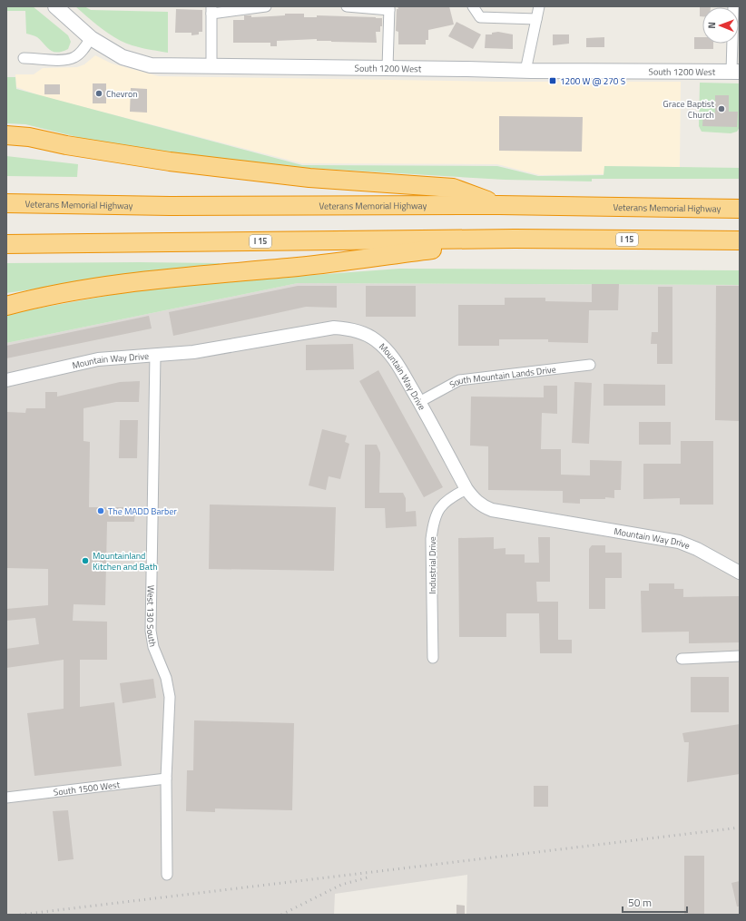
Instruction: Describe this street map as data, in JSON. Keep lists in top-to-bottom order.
{
  "streets": {
    "highway": ["Veterans Memorial Highway", "I 15"],
    "main road": ["South 1200 West"],
    "street": [
      "Mountain Way Drive",
      "South Mountain Lands Drive",
      "Industrial Drive",
      "West 130 South",
      "South 1500 West"
    ]
  },
  "crossings": [
    ["Mountain Way Drive", "South Mountain Lands Drive"],
    ["Mountain Way Drive", "Industrial Drive"],
    ["Mountain Way Drive", "West 130 South"],
    ["West 130 South", "South 1500 West"]
  ],
  "places": {
    "transit": ["1200 W @ 270 S"],
    "other": [
      "Chevron",
      "Grace Baptist Church",
      "The MADD Barber",
      "Mountainland Kitchen and Bath"
    ]
  },
  "scale_bar": "50 m",
  "north": "left"
}
